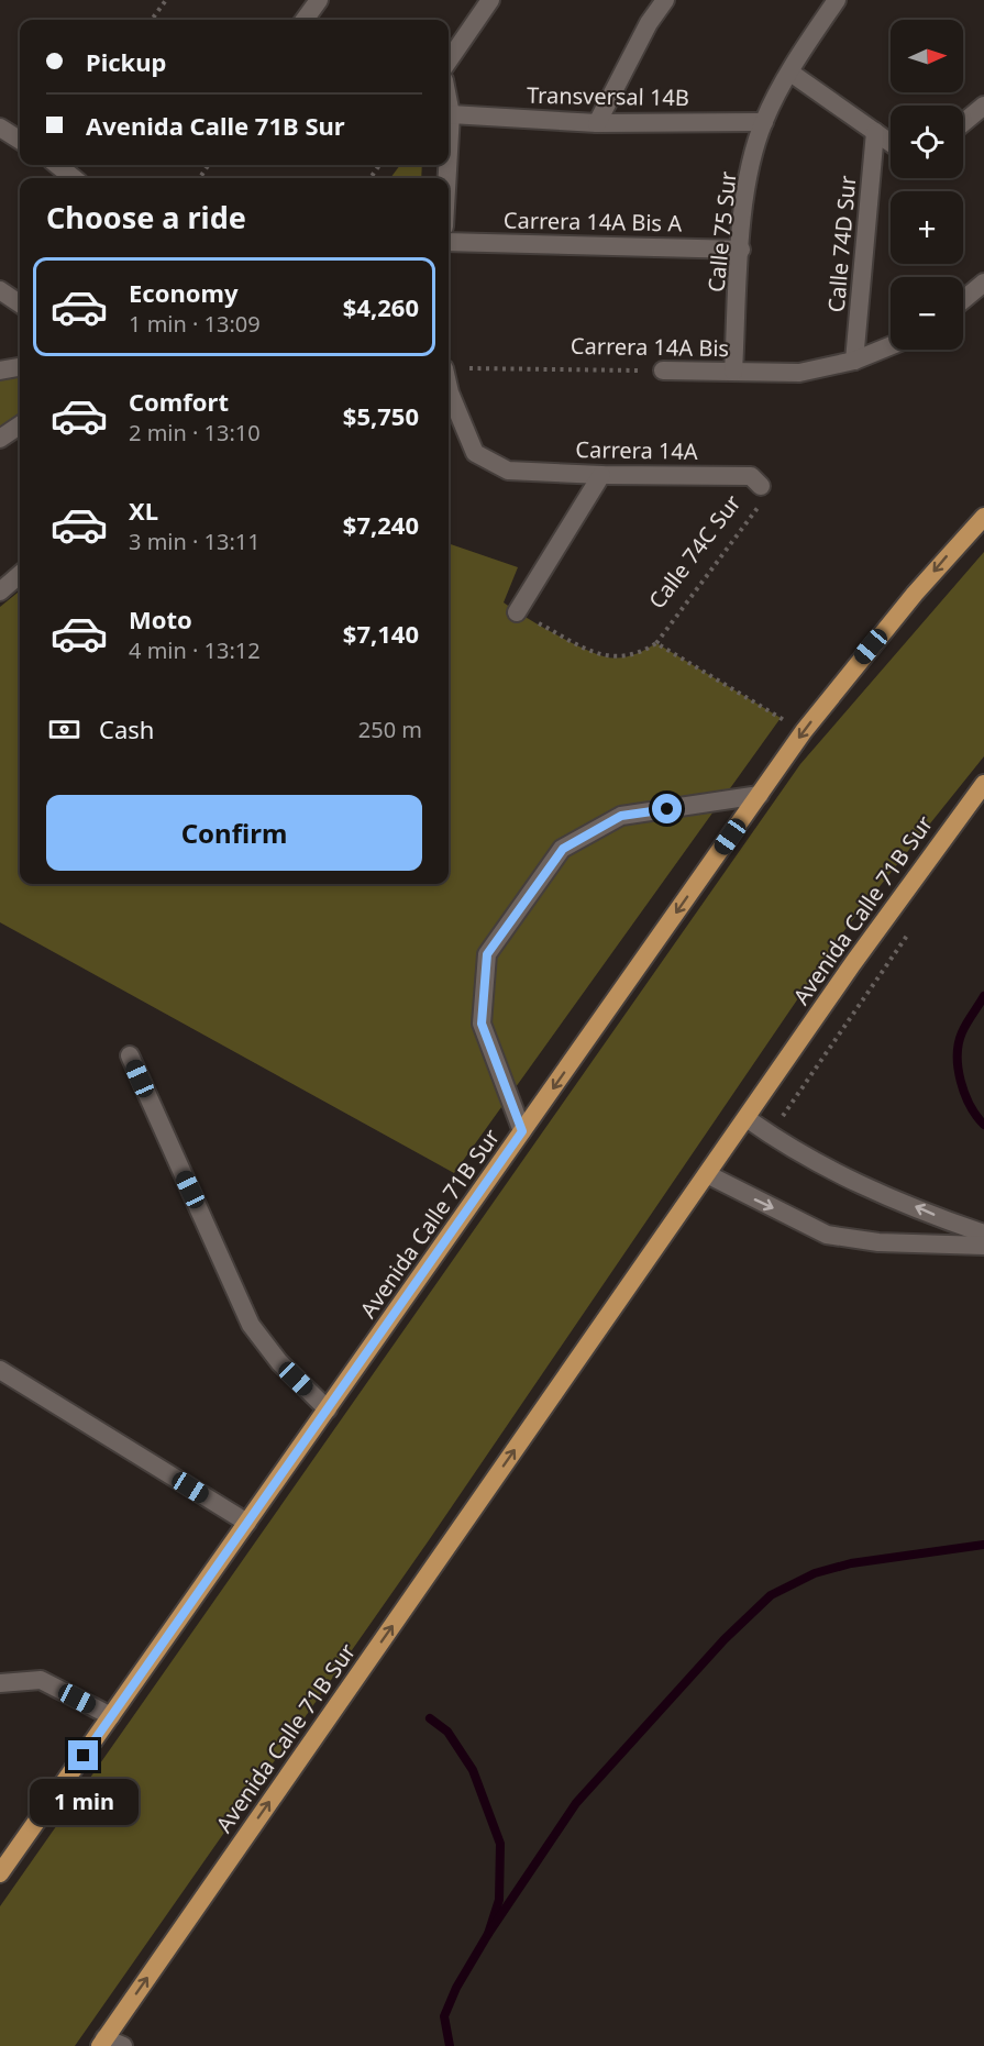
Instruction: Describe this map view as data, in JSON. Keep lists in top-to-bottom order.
{
  "streets": {
    "highway": ["Avenida Calle 71B Sur"],
    "street": [
      "Transversal 14B",
      "Carrera 14A Bis A",
      "Calle 75 Sur",
      "Calle 74D Sur",
      "Carrera 14A Bis",
      "Carrera 14A"
    ],
    "path": ["Calle 74C Sur"]
  },
  "crossings": [
    ["Transversal 14B", "Calle 75 Sur"],
    ["Carrera 14A Bis A", "Calle 75 Sur"],
    ["Calle 75 Sur", "Carrera 14A Bis"],
    ["Calle 74D Sur", "Carrera 14A Bis"],
    ["Carrera 14A", "Calle 74C Sur"]
  ],
  "north": "right",
  "page": {
    "map_buttons": ["+", "−"],
    "banner": ["Pickup", "Avenida Calle 71B Sur"],
    "heading": "Choose a ride",
    "list": [
      {
        "name": "Economy",
        "note": "1 min · 13:09",
        "value": "$4,260"
      },
      {
        "name": "Comfort",
        "note": "2 min · 13:10",
        "value": "$5,750"
      },
      {
        "name": "XL",
        "note": "3 min · 13:11",
        "value": "$7,240"
      },
      {
        "name": "Moto",
        "note": "4 min · 13:12",
        "value": "$7,140"
      }
    ],
    "pay": ["Cash", "250 m"],
    "buttons": "Confirm",
    "bubble": "1 min"
  }
}
